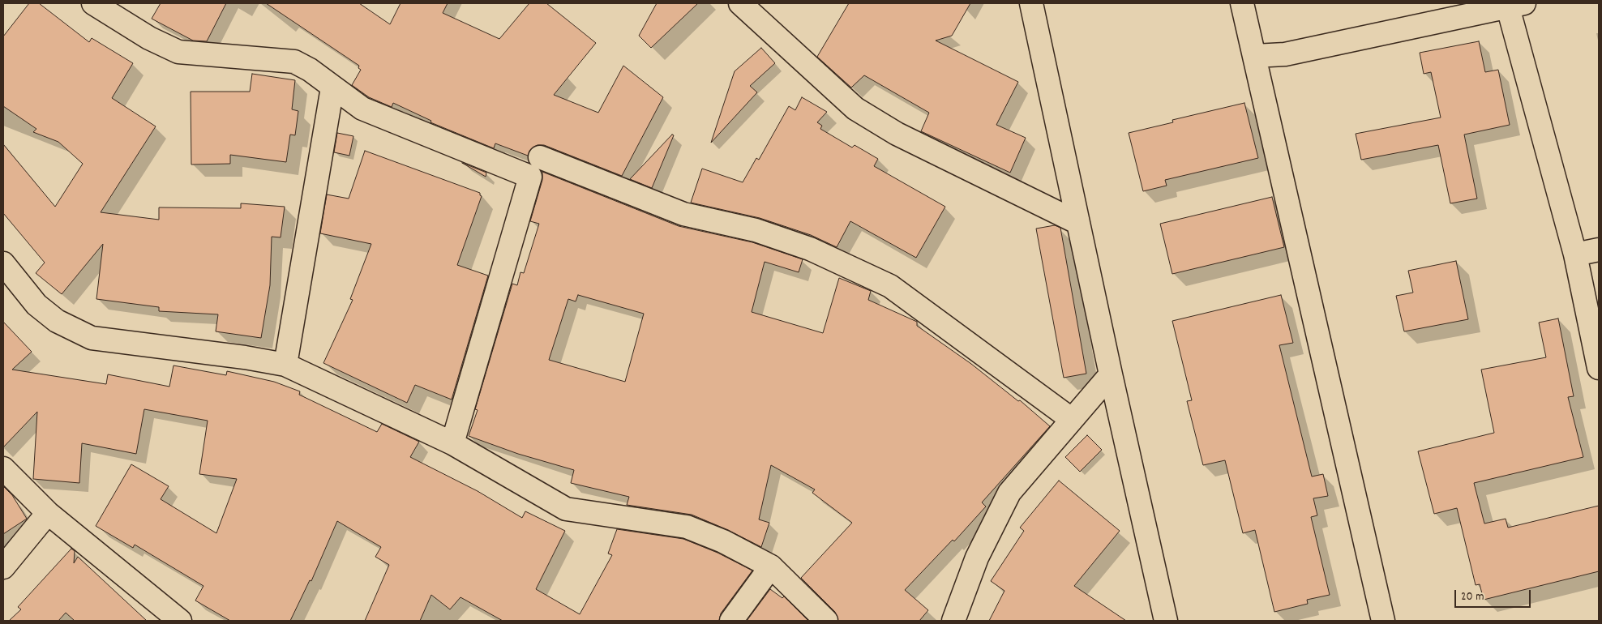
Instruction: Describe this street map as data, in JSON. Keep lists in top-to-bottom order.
{
  "scale_bar": "20 m"
}
